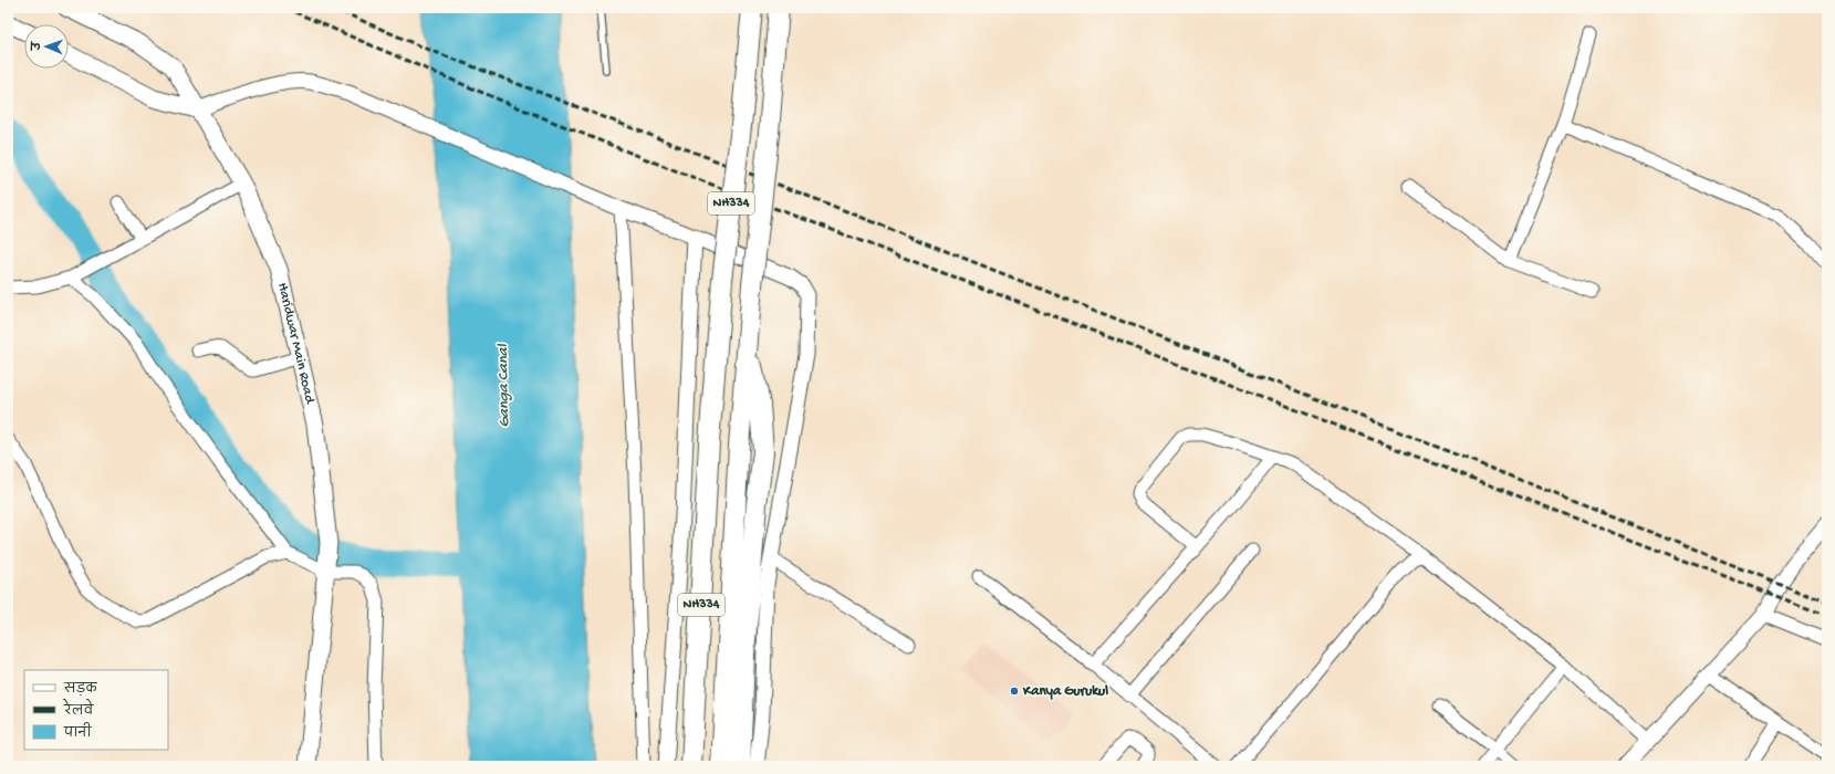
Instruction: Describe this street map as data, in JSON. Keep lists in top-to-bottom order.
{
  "streets": {
    "highway": ["NH334"],
    "main road": ["Haridwar Main Road"]
  },
  "water": ["Ganga Canal"],
  "places": ["Kanya Gurukul"],
  "legend": ["सड़क", "रेलवे", "पानी"],
  "north": "left"
}
